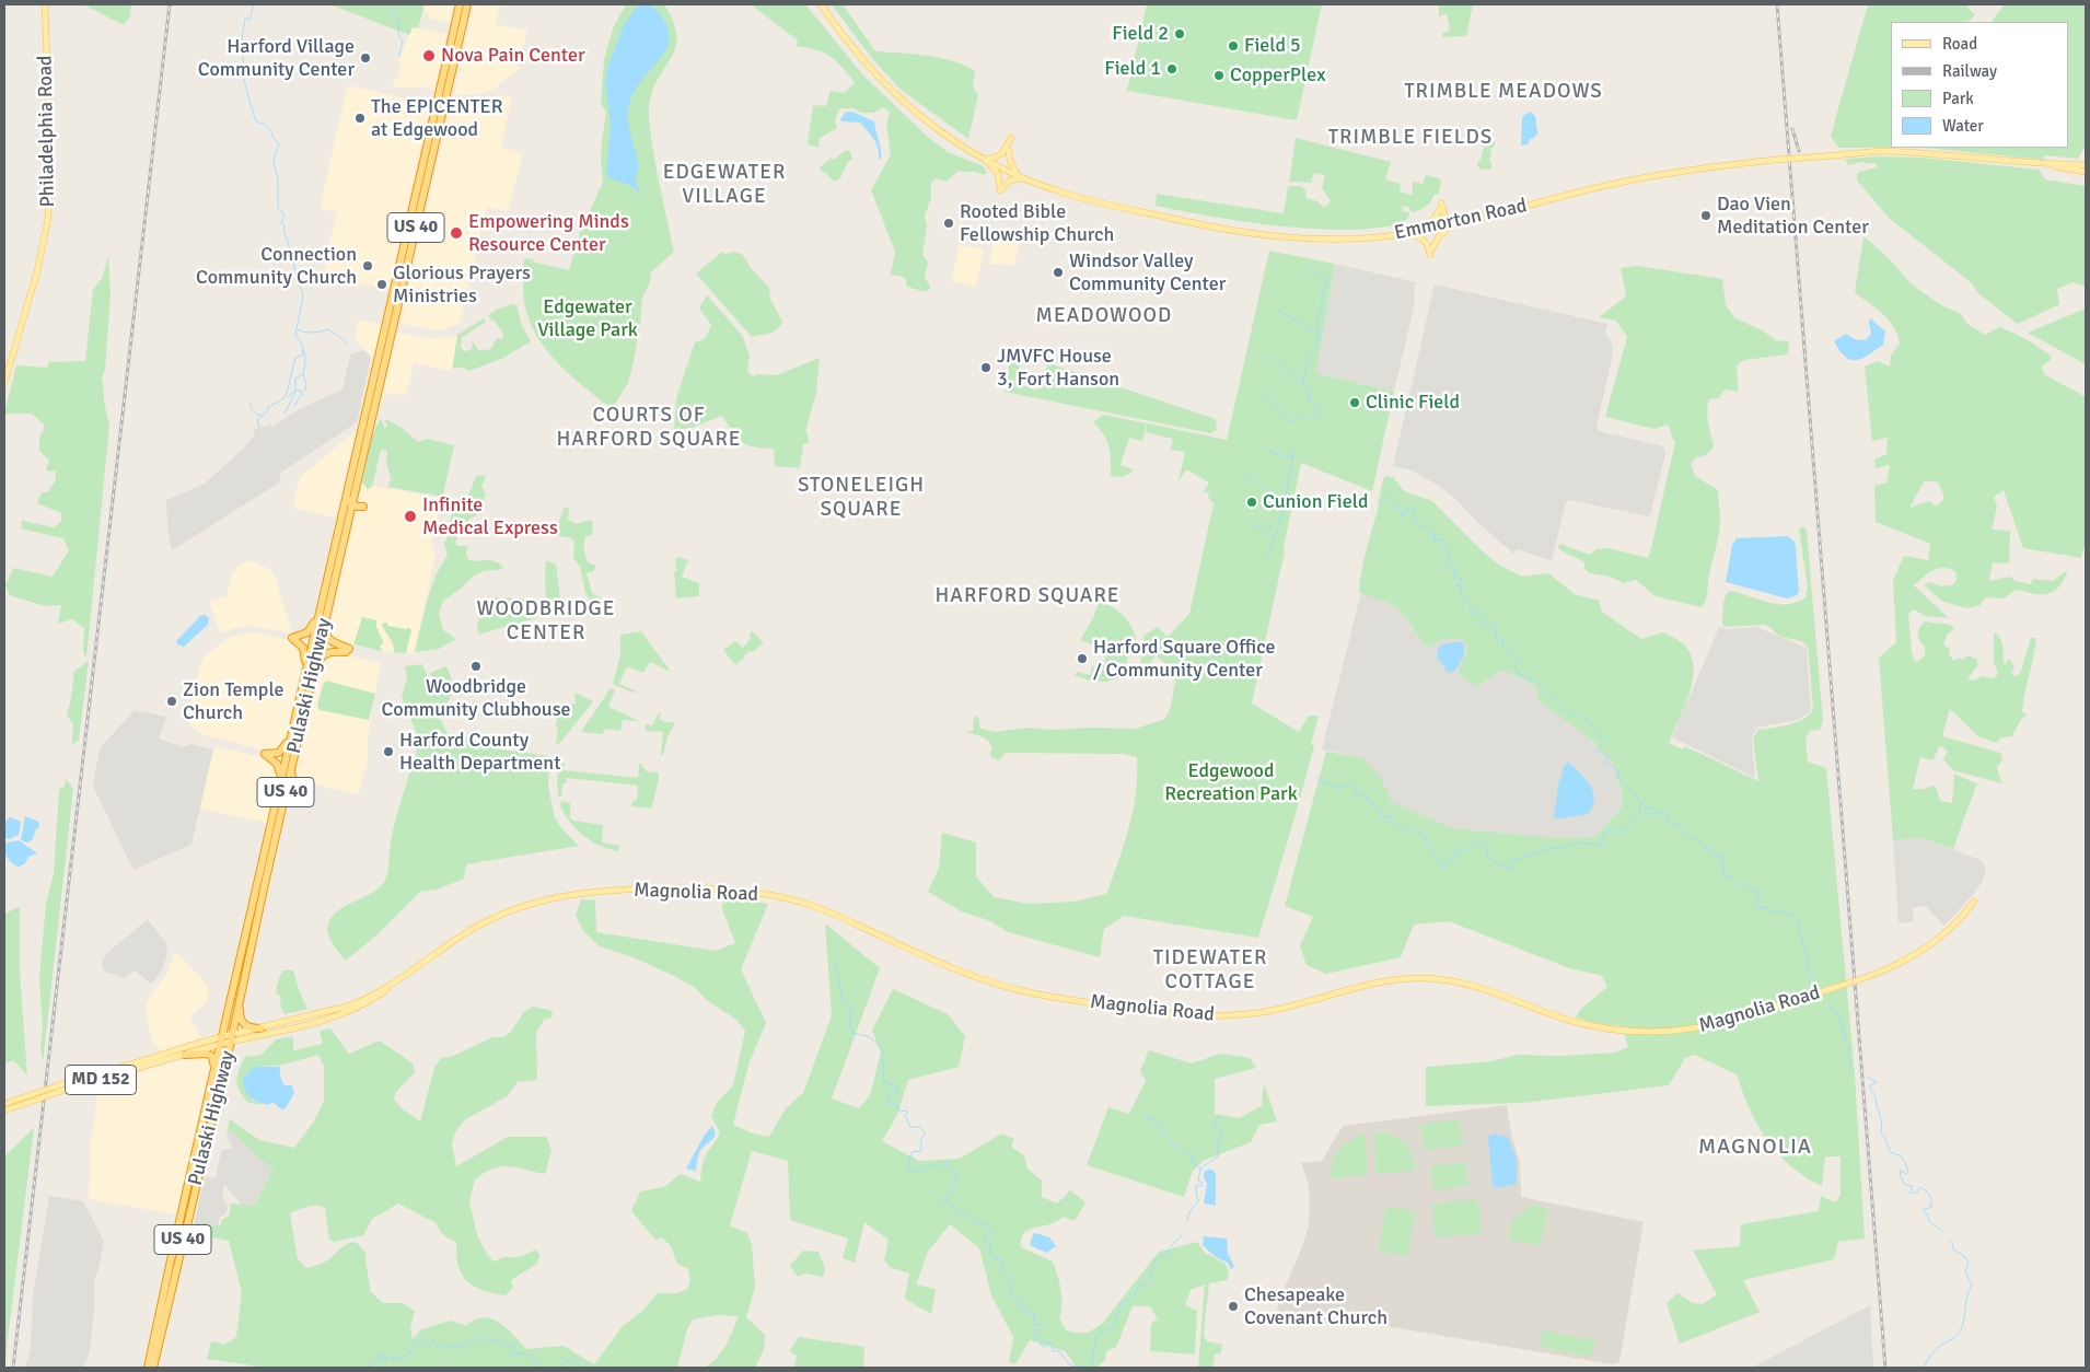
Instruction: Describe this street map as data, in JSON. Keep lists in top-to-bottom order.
{
  "streets": {
    "highway": ["US 40", "Pulaski Highway"],
    "main road": [
      "Philadelphia Road",
      "Emmorton Road",
      "Magnolia Road",
      "MD 152"
    ]
  },
  "crossings": [
    ["Pulaski Highway", "Magnolia Road"],
    ["Pulaski Highway", "MD 152"],
    ["Magnolia Road", "MD 152"]
  ],
  "districts": [
    "TRIMBLE MEADOWS",
    "TRIMBLE FIELDS",
    "EDGEWATER VILLAGE",
    "MEADOWOOD",
    "COURTS OF HARFORD SQUARE",
    "STONELEIGH SQUARE",
    "HARFORD SQUARE",
    "WOODBRIDGE CENTER",
    "TIDEWATER COTTAGE",
    "MAGNOLIA"
  ],
  "parks": ["Edgewater Village Park", "Edgewood Recreation Park"],
  "places": [
    "Field 2",
    "Field 5",
    "Nova Pain Center",
    "Harford Village Community Center",
    "Field 1",
    "CopperPlex",
    "The EPICENTER at Edgewood",
    "Dao Vien Meditation Center",
    "Rooted Bible Fellowship Church",
    "Empowering Minds Resource Center",
    "Connection Community Church",
    "Windsor Valley Community Center",
    "Glorious Prayers Ministries",
    "JMVFC House 3, Fort Hanson",
    "Clinic Field",
    "Cunion Field",
    "Infinite Medical Express",
    "Harford Square Office / Community Center",
    "Woodbridge Community Clubhouse",
    "Zion Temple Church",
    "Harford County Health Department",
    "Chesapeake Covenant Church"
  ],
  "legend": [
    "Road",
    "Railway",
    "Park",
    "Water"
  ]
}
